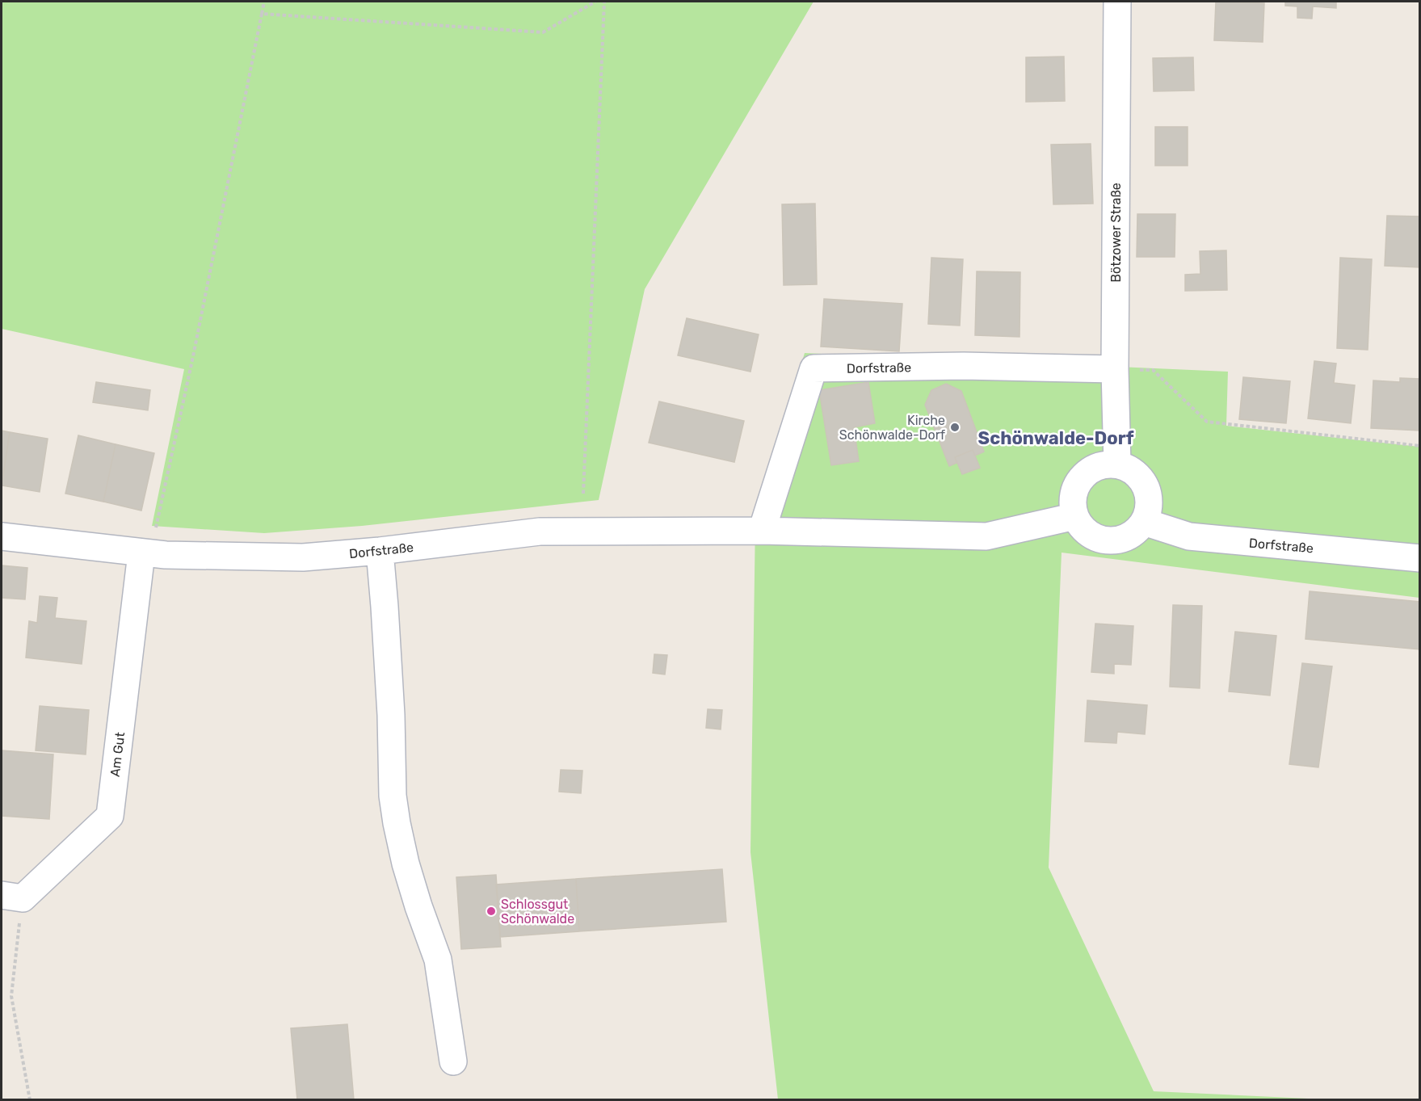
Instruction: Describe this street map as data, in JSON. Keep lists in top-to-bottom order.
{
  "streets": {
    "street": ["Bötzower Straße", "Dorfstraße", "Am Gut"]
  },
  "crossings": [
    ["Bötzower Straße", "Dorfstraße"],
    ["Dorfstraße", "Am Gut"]
  ],
  "districts": ["Schönwalde-Dorf"],
  "places": ["Kirche Schönwalde-Dorf", "Schlossgut Schönwalde"]
}
